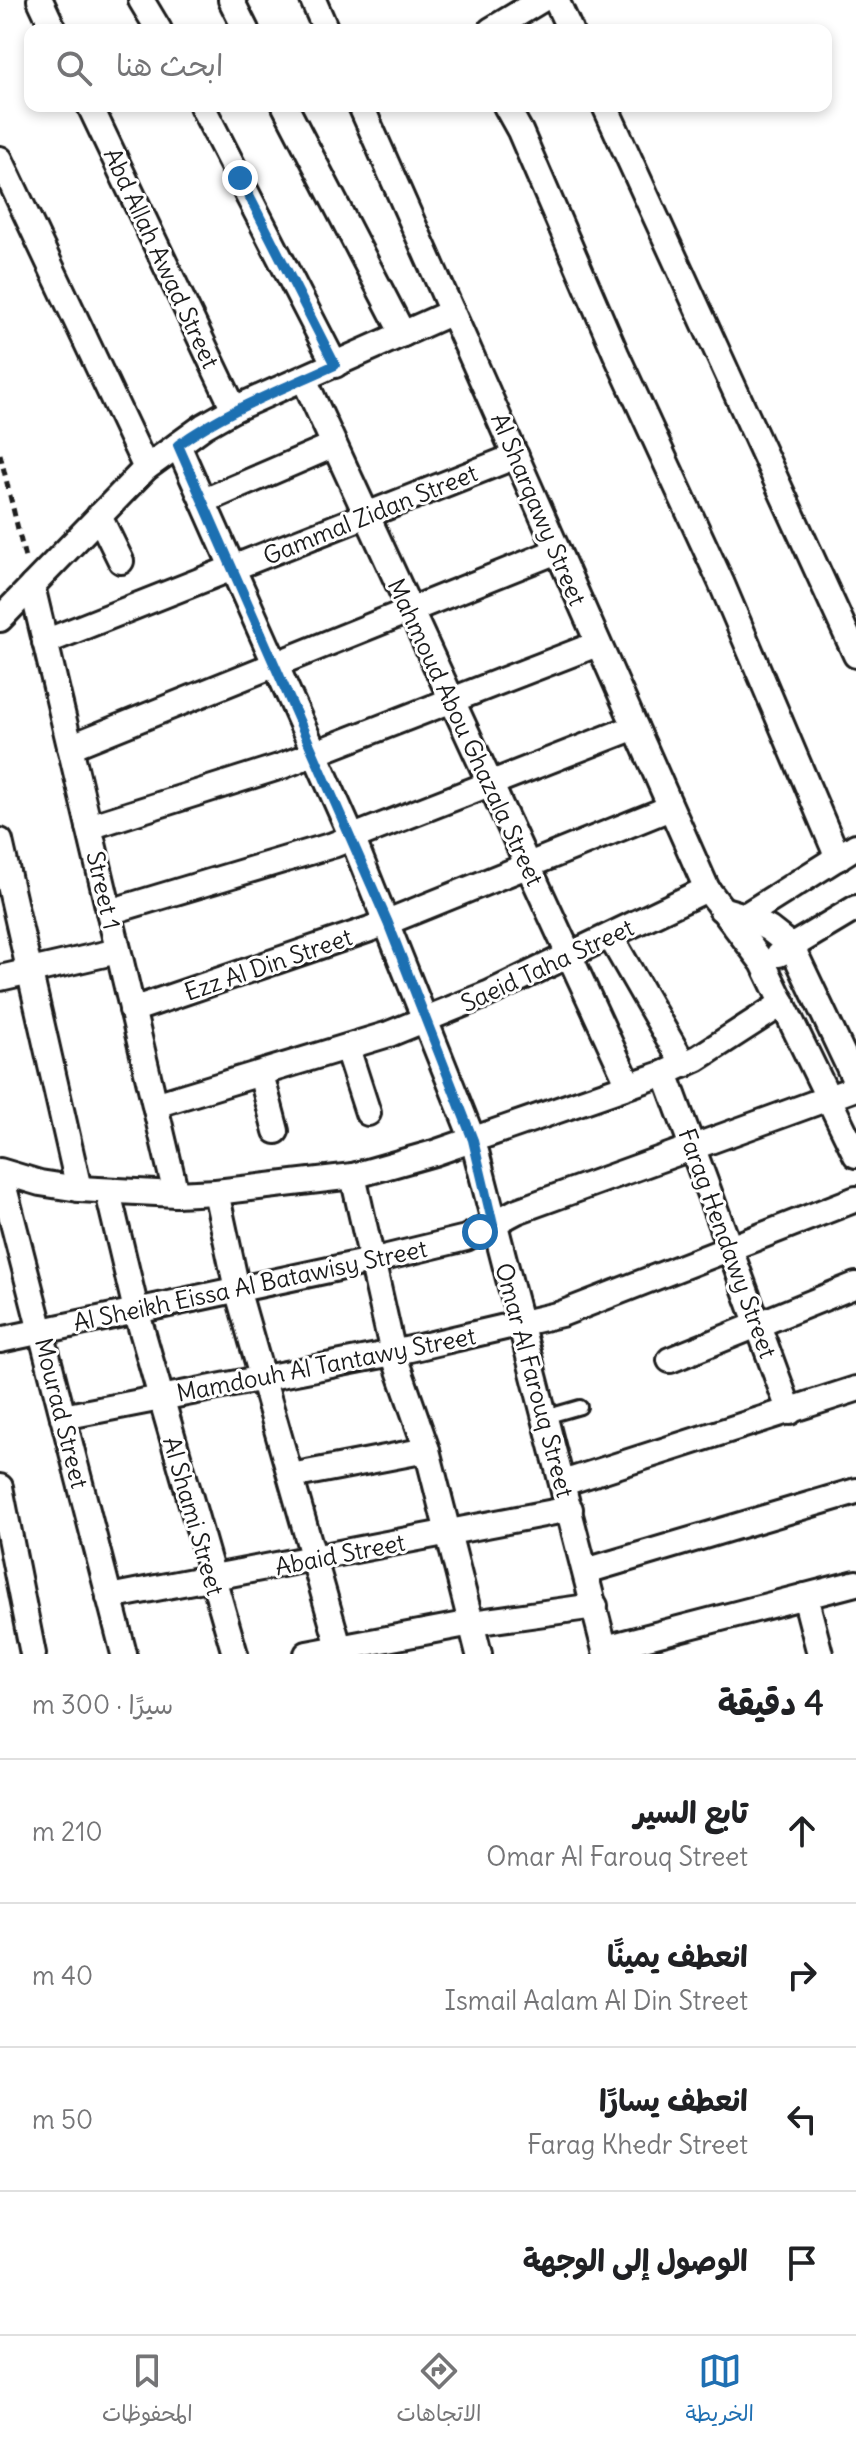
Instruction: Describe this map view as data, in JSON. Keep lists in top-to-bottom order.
{
  "streets": {
    "street": [
      "Abd Allah Awad Street",
      "Al Sharqawy Street",
      "Gammal Zidan Street",
      "Mahmoud Abou Ghazala Street",
      "Street 1",
      "Ezz Al Din Street",
      "Saeid Taha Street",
      "Farag Hendawy Street",
      "Al Sheikh Eissa Al Batawisy Street",
      "Mamdouh Al Tantawy Street",
      "Omar Al Farouq Street",
      "Mourad Street",
      "Al Shami Street",
      "Abaid Street"
    ]
  },
  "crossings": [
    ["Al Sharqawy Street", "Gammal Zidan Street"],
    ["Al Sharqawy Street", "Ezz Al Din Street"],
    ["Al Sharqawy Street", "Saeid Taha Street"],
    ["Al Sharqawy Street", "Al Sheikh Eissa Al Batawisy Street"],
    ["Gammal Zidan Street", "Mahmoud Abou Ghazala Street"],
    ["Gammal Zidan Street", "Street 1"],
    ["Gammal Zidan Street", "Omar Al Farouq Street"],
    ["Mahmoud Abou Ghazala Street", "Ezz Al Din Street"],
    ["Mahmoud Abou Ghazala Street", "Saeid Taha Street"],
    ["Street 1", "Ezz Al Din Street"],
    ["Street 1", "Saeid Taha Street"],
    ["Ezz Al Din Street", "Omar Al Farouq Street"],
    ["Saeid Taha Street", "Farag Hendawy Street"],
    ["Saeid Taha Street", "Omar Al Farouq Street"],
    ["Farag Hendawy Street", "Al Sheikh Eissa Al Batawisy Street"],
    ["Farag Hendawy Street", "Mamdouh Al Tantawy Street"],
    ["Al Sheikh Eissa Al Batawisy Street", "Omar Al Farouq Street"],
    ["Al Sheikh Eissa Al Batawisy Street", "Mourad Street"],
    ["Al Sheikh Eissa Al Batawisy Street", "Al Shami Street"],
    ["Mamdouh Al Tantawy Street", "Omar Al Farouq Street"],
    ["Mamdouh Al Tantawy Street", "Mourad Street"],
    ["Mamdouh Al Tantawy Street", "Al Shami Street"],
    ["Omar Al Farouq Street", "Abaid Street"],
    ["Mourad Street", "Abaid Street"],
    ["Al Shami Street", "Abaid Street"]
  ],
  "page": {
    "search": "ابحث هنا",
    "heading": ["4 دقيقة", "سيرًا · 300 m"],
    "list": [
      ["تابع السير", "Omar Al Farouq Street", "210 m"],
      ["انعطف يمينًا", "Ismail Aalam Al Din Street", "40 m"],
      ["انعطف يسارًا", "Farag Khedr Street", "50 m"],
      "الوصول إلى الوجهة"
    ],
    "nav": ["الخريطة", "الاتجاهات", "المحفوظات"]
  }
}
